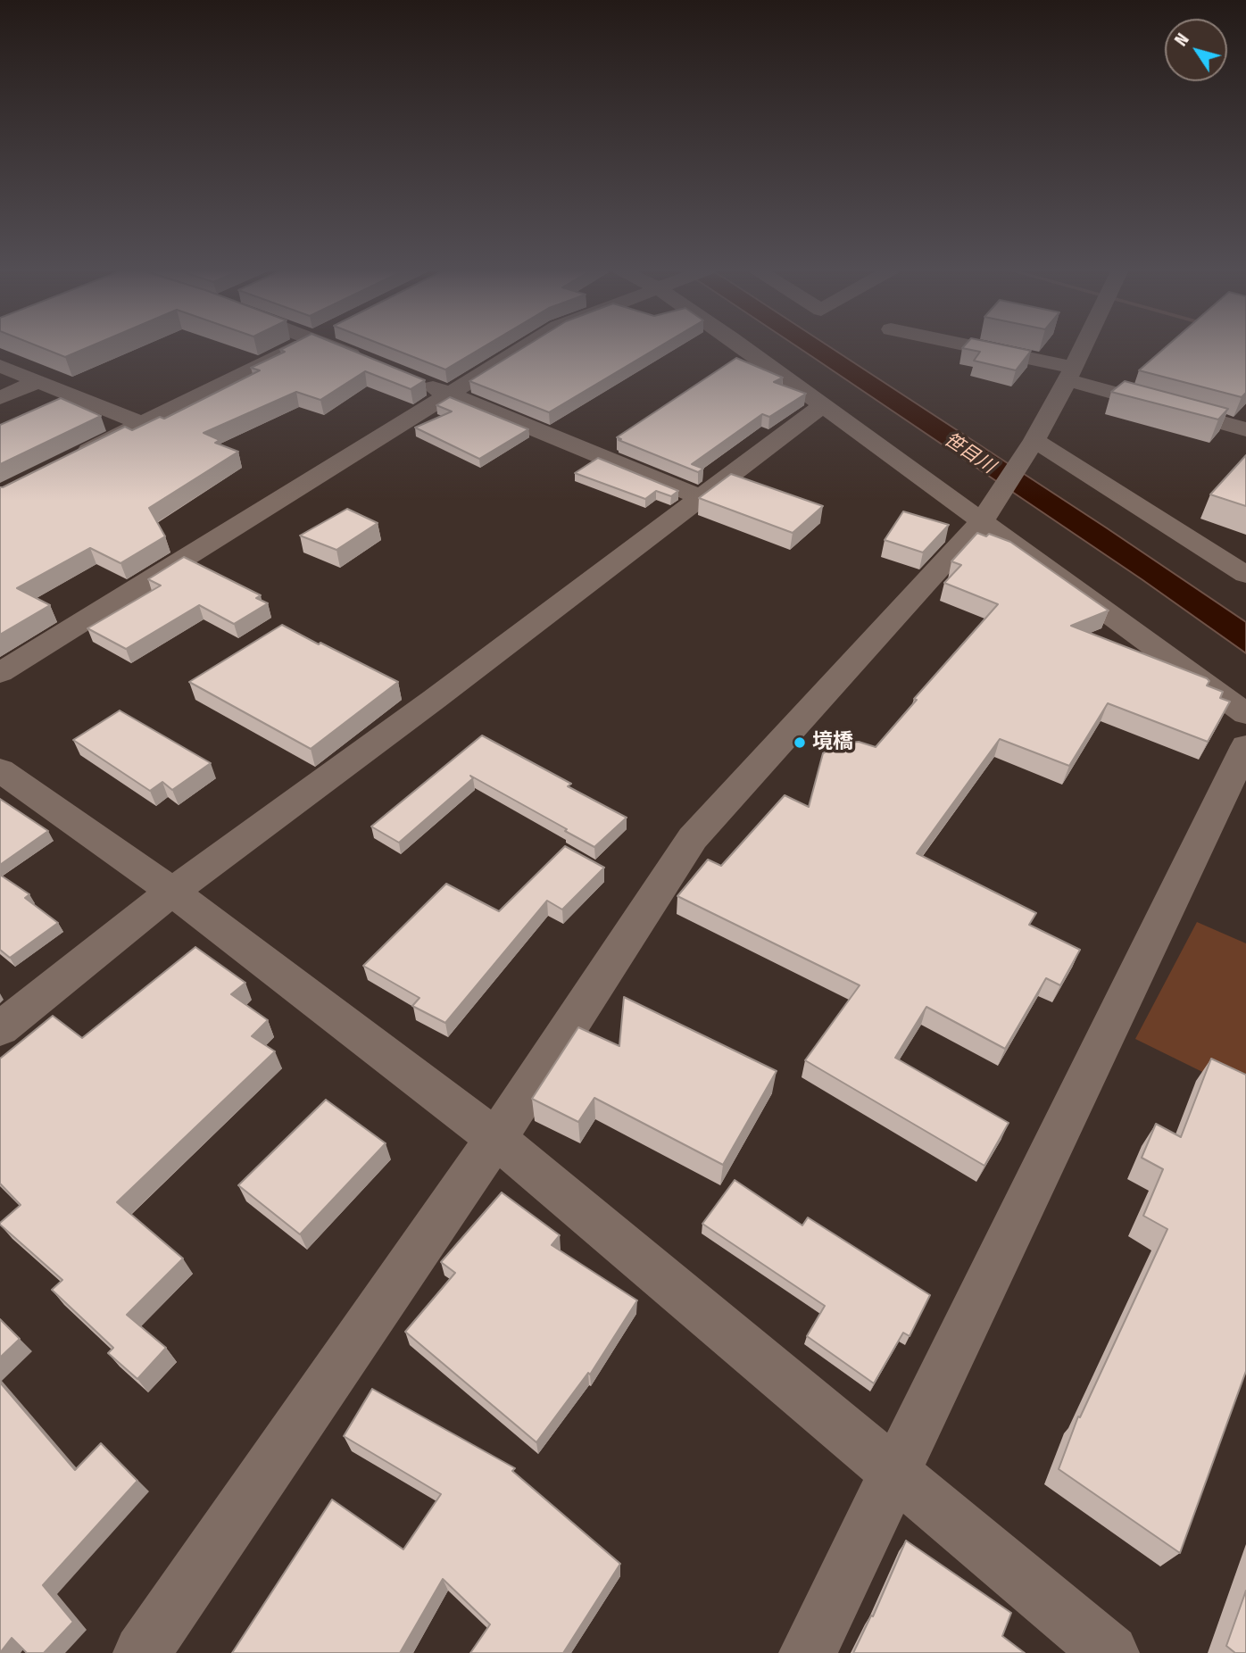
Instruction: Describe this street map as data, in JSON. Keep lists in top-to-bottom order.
{
  "water": ["笹目川"],
  "places": ["境橋"],
  "north": "top left"
}
